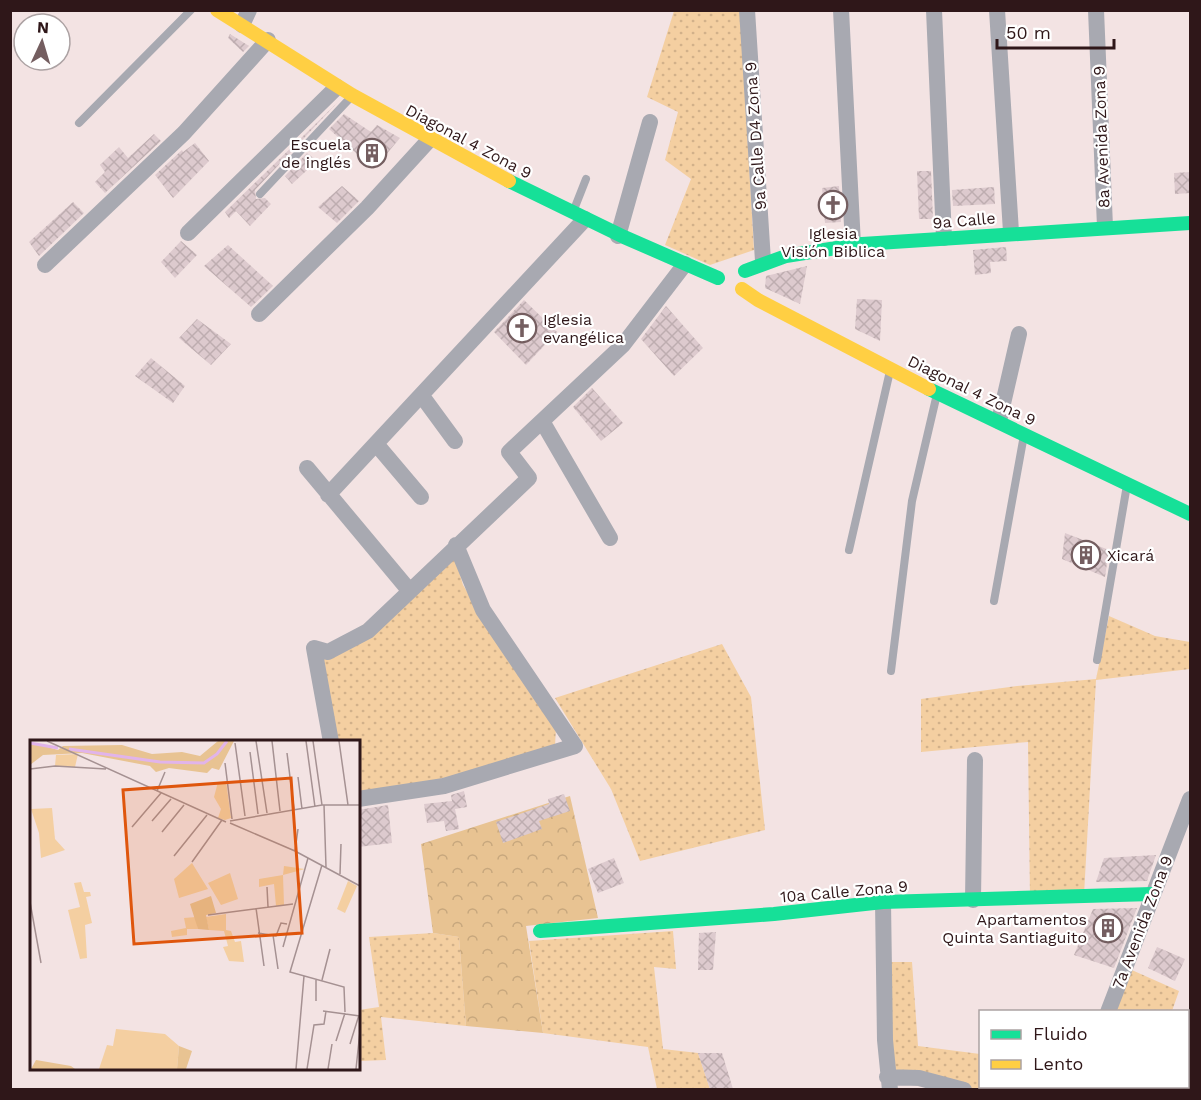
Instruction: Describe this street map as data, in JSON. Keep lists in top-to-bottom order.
{
  "streets": {
    "main road": ["Diagonal 4 Zona 9", "9a Calle", "10a Calle Zona 9"],
    "street": ["9a Calle D4 Zona 9", "8a Avenida Zona 9", "7a Avenida Zona 9"]
  },
  "crossings": [
    ["9a Calle D4 Zona 9", "9a Calle"],
    ["8a Avenida Zona 9", "9a Calle"],
    ["Diagonal 4 Zona 9", "9a Calle"],
    ["10a Calle Zona 9", "7a Avenida Zona 9"]
  ],
  "places": {
    "building": ["Escuela de inglés", "Xicará", "Apartamentos Quinta Santiaguito"],
    "church": ["Iglesia Visión Biblica", "Iglesia evangélica"]
  },
  "legend": ["Fluido", "Lento"],
  "scale_bar": "50 m",
  "north": "top"
}
